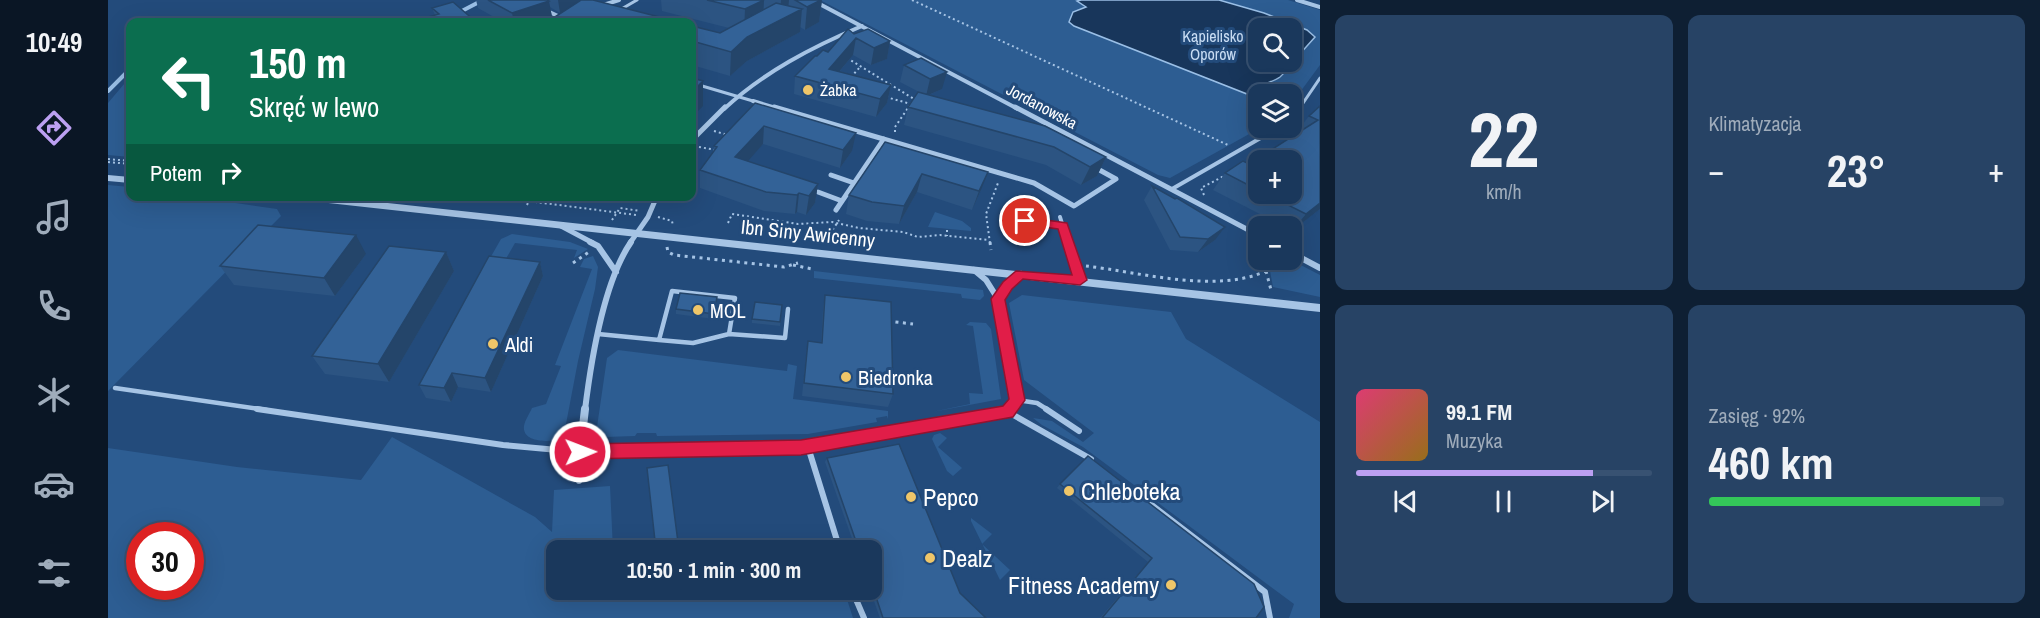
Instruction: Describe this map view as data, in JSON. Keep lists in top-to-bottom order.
{
  "streets": {
    "street": ["Jordanowska", "Ibn Siny Awicenny"]
  },
  "parks": ["Kąpielisko Oporów"],
  "places": [
    "Żabka",
    "MOL",
    "Aldi",
    "Biedronka",
    "Chleboteka",
    "Pepco",
    "Dealz",
    "Fitness Academy"
  ],
  "page": {
    "tabs": "10:49",
    "tile": [
      ["22", "km/h"],
      "Klimatyzacja",
      ["Zasięg · 92%", "460 km"]
    ],
    "map_buttons": ["+", "−"],
    "turn": ["150 m", "Skręć w lewo"],
    "then": "Potem",
    "heat": ["−", "23°", "+"],
    "song": ["99.1 FM", "Muzyka"],
    "limit": "30",
    "trip": "10:50 · 1 min · 300 m"
  }
}
